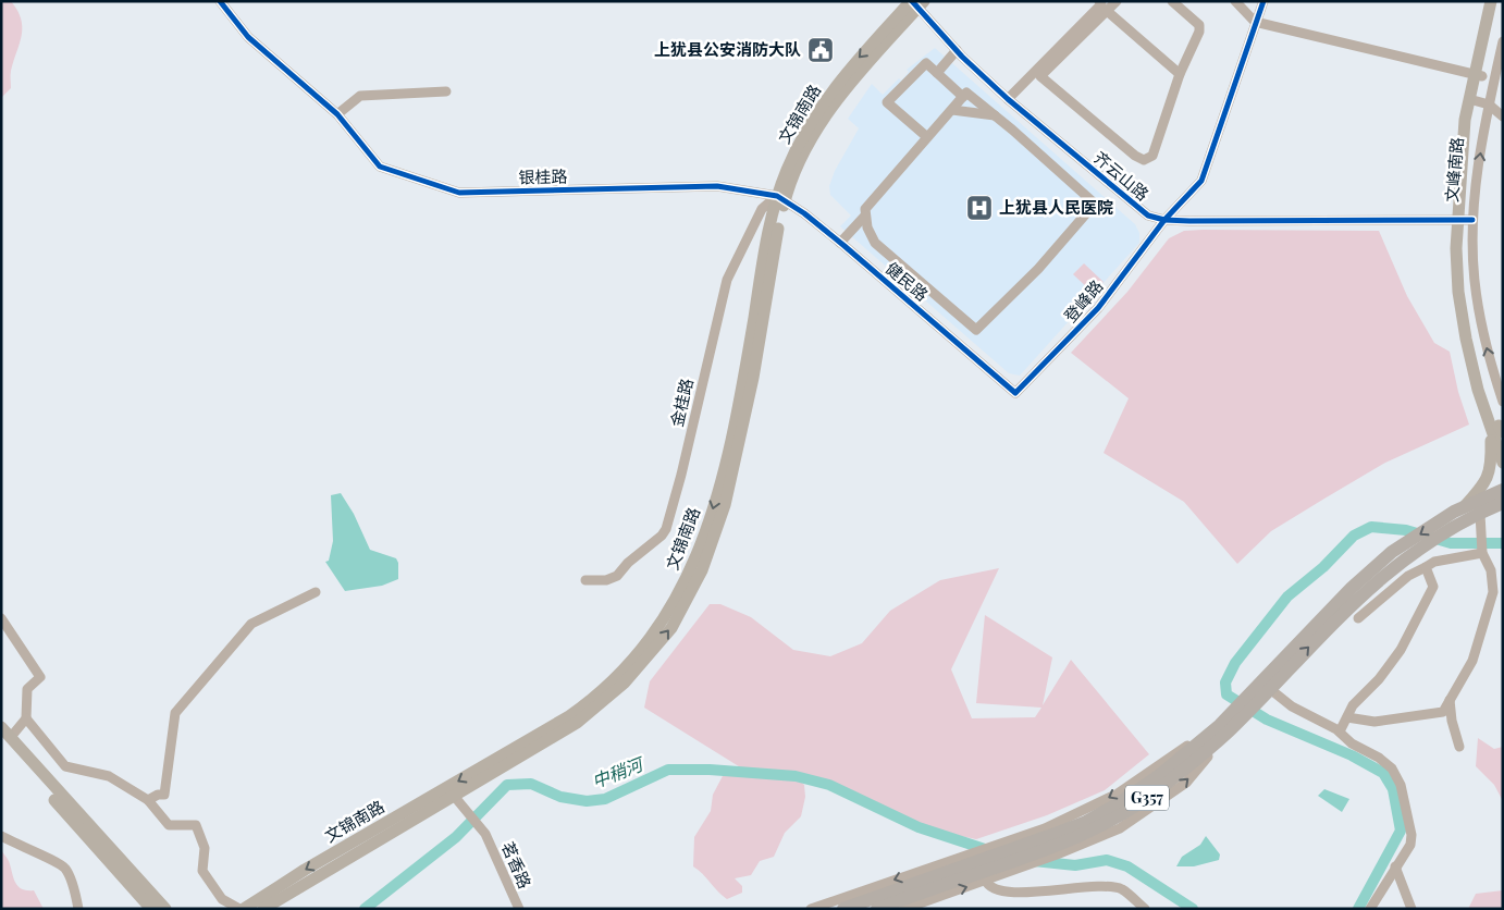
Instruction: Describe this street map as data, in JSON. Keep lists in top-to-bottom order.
{
  "streets": {
    "highway": ["G357"],
    "main road": ["文锦南路", "文峰南路"],
    "street": [
      "齐云山路",
      "银桂路",
      "健民路",
      "登峰路",
      "金桂路",
      "茗香路"
    ]
  },
  "crossings": [
    ["文锦南路", "齐云山路"],
    ["文锦南路", "银桂路"],
    ["文锦南路", "健民路"],
    ["文锦南路", "金桂路"],
    ["文锦南路", "茗香路"],
    ["文峰南路", "齐云山路"],
    ["齐云山路", "登峰路"],
    ["银桂路", "健民路"],
    ["银桂路", "金桂路"],
    ["健民路", "登峰路"],
    ["健民路", "金桂路"]
  ],
  "water": ["中稍河"],
  "places": {
    "public building": ["上犹县公安消防大队"],
    "hospital": ["上犹县人民医院"]
  }
}
